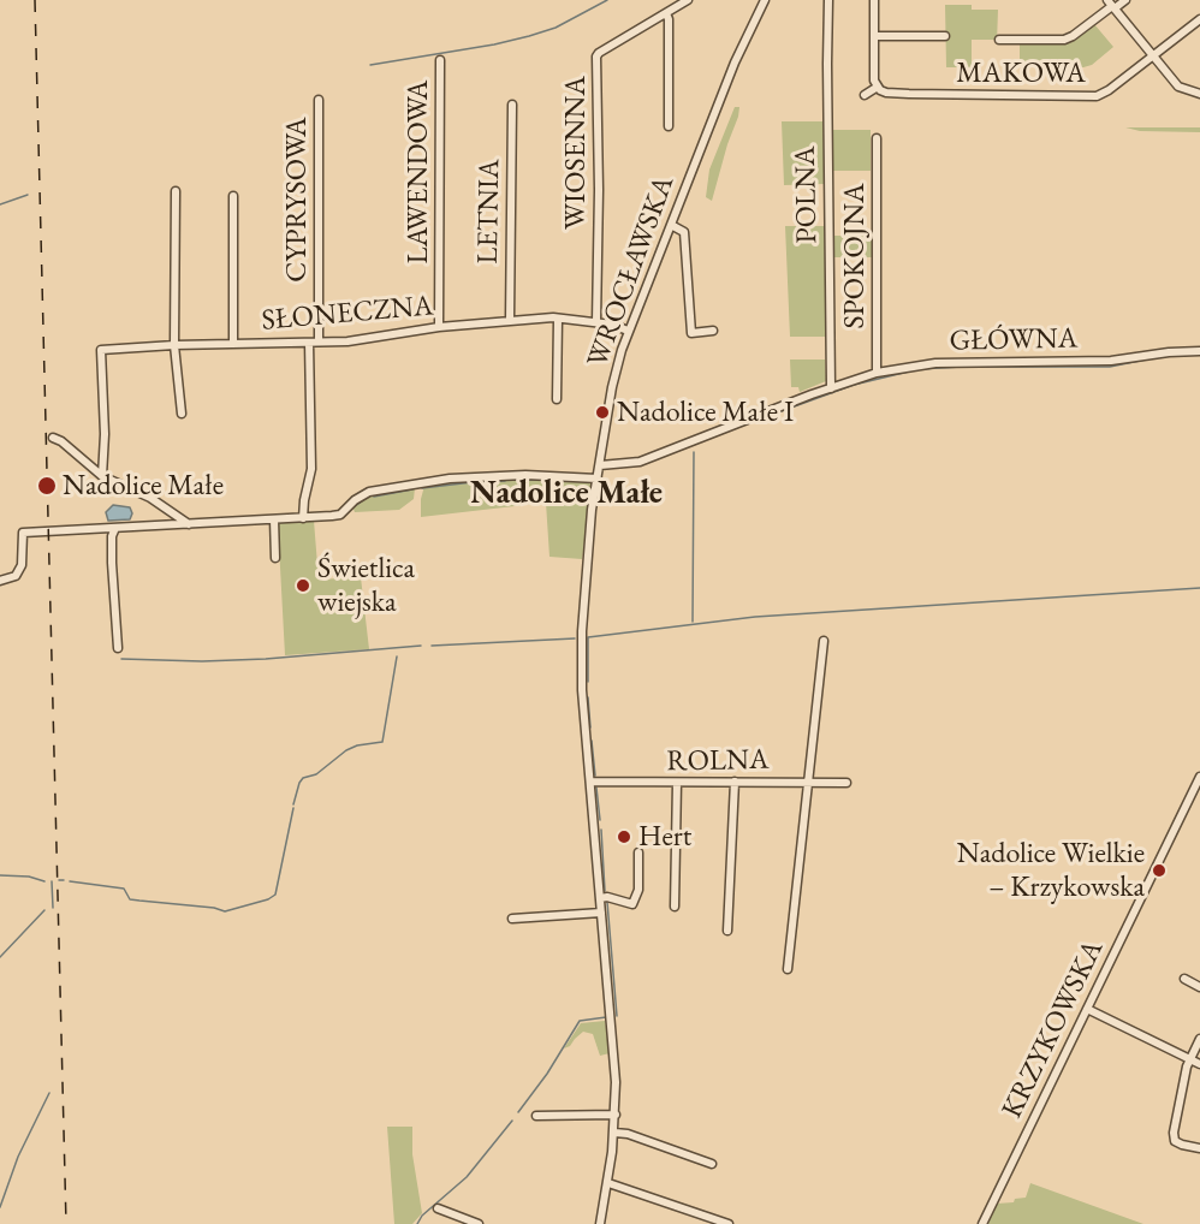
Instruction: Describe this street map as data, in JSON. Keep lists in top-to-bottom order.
{
  "streets": {
    "street": [
      "MAKOWA",
      "WIOSENNA",
      "LAWENDOWA",
      "POLNA",
      "CYPRYSOWA",
      "LETNIA",
      "SPOKOJNA",
      "WROCŁAWSKA",
      "SŁONECZNA",
      "GŁÓWNA",
      "ROLNA",
      "KRZYKOWSKA"
    ]
  },
  "crossings": [
    ["WIOSENNA", "SŁONECZNA"],
    ["LAWENDOWA", "SŁONECZNA"],
    ["POLNA", "GŁÓWNA"],
    ["CYPRYSOWA", "SŁONECZNA"],
    ["LETNIA", "SŁONECZNA"],
    ["SPOKOJNA", "GŁÓWNA"],
    ["WROCŁAWSKA", "ROLNA"]
  ],
  "districts": ["Nadolice Małe"],
  "places": [
    "Nadolice Małe I",
    "Nadolice Małe",
    "Świetlica wiejska",
    "Hert",
    "Nadolice Wielkie – Krzykowska"
  ]
}
